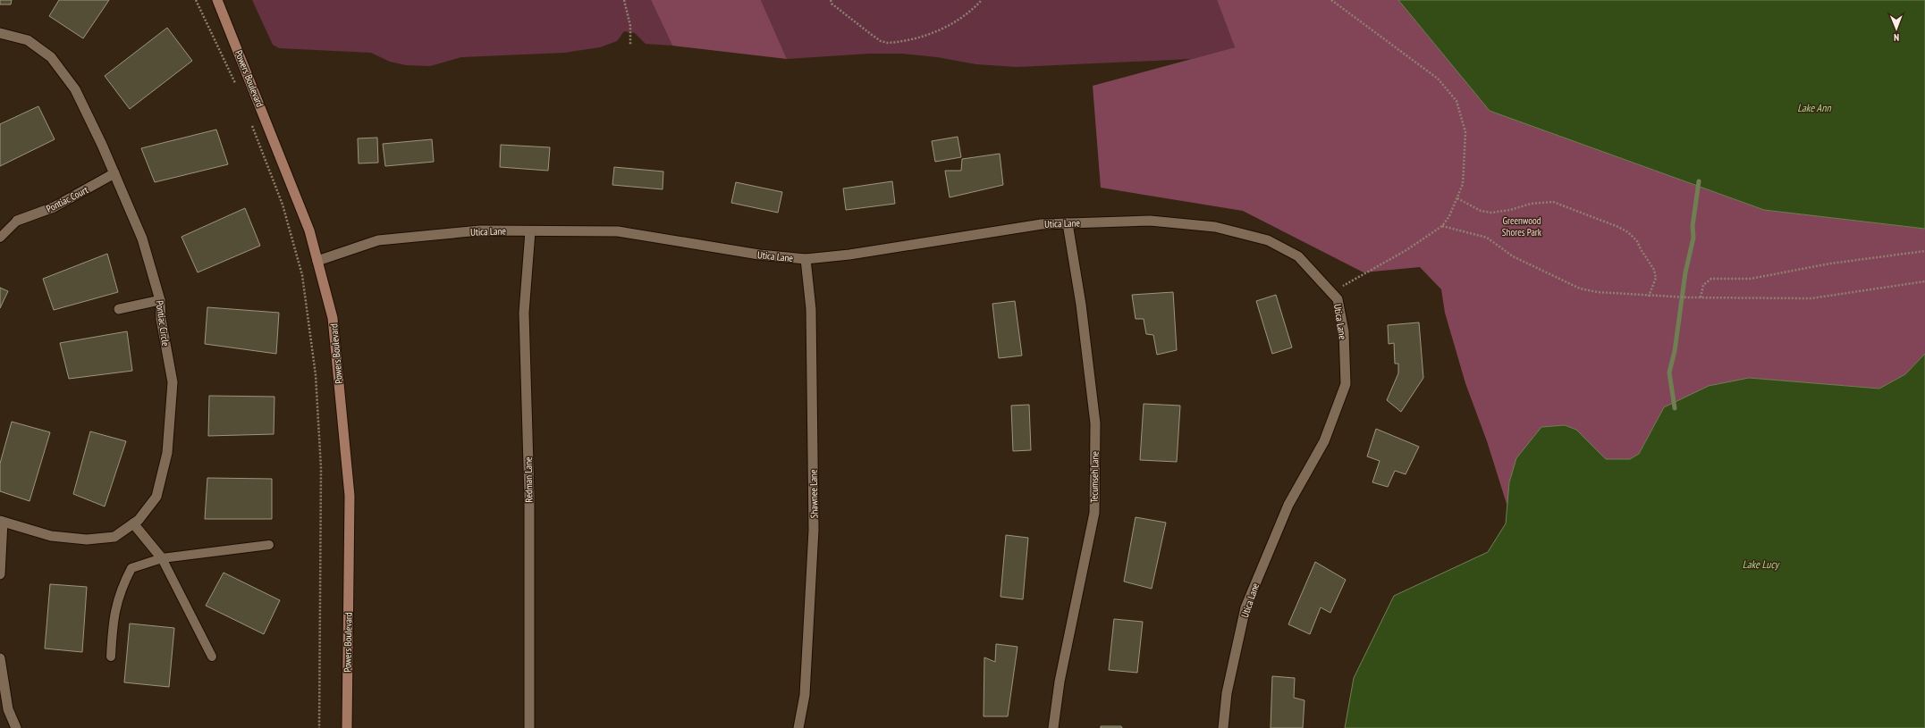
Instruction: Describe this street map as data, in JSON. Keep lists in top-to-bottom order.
{
  "streets": {
    "main road": ["Powers Boulevard"],
    "street": [
      "Pontiac Court",
      "Utica Lane",
      "Pontiac Circle",
      "Tecumseh Lane",
      "Redman Lane",
      "Shawnee Lane"
    ]
  },
  "crossings": [
    ["Powers Boulevard", "Utica Lane"],
    ["Pontiac Court", "Pontiac Circle"],
    ["Utica Lane", "Tecumseh Lane"],
    ["Utica Lane", "Redman Lane"],
    ["Utica Lane", "Shawnee Lane"]
  ],
  "water": ["Lake Ann", "Lake Lucy"],
  "parks": ["Greenwood Shores Park"],
  "north": "bottom"
}
